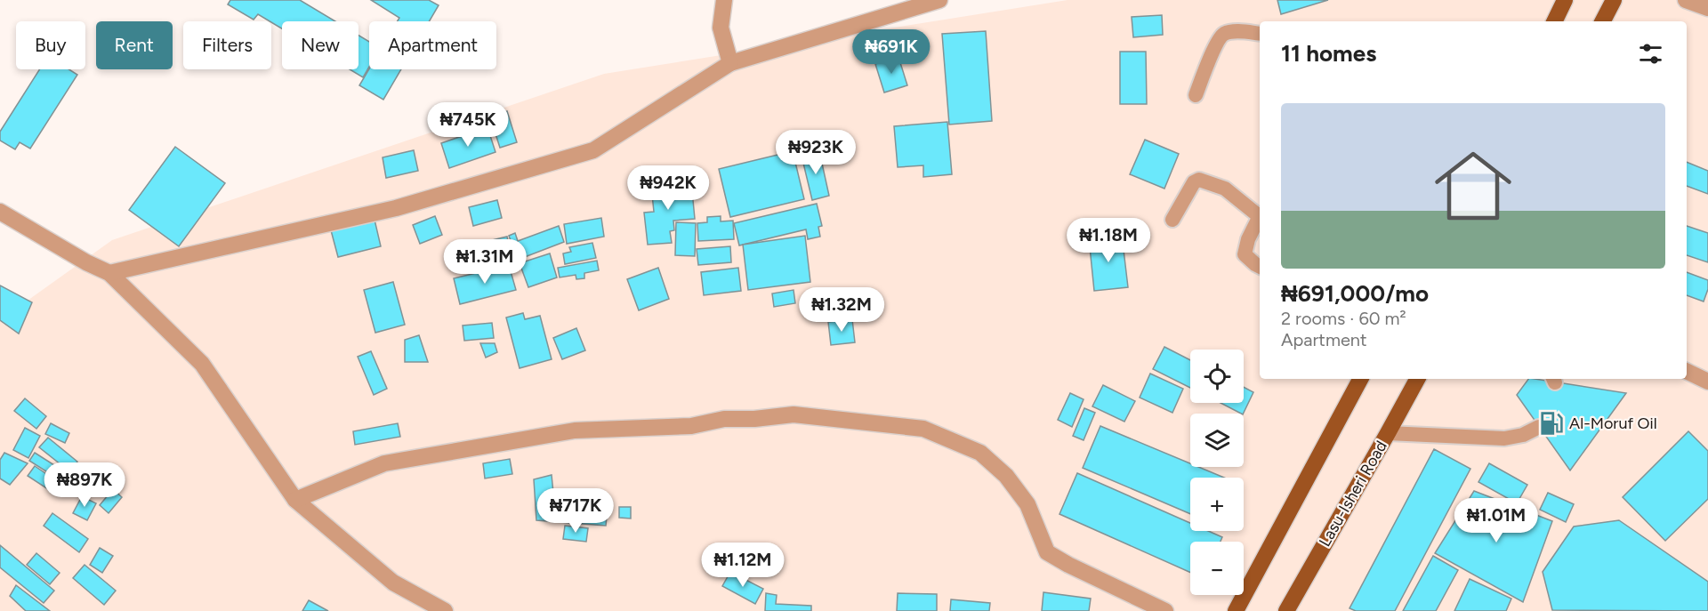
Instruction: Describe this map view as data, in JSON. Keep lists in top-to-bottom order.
{
  "streets": {
    "main road": ["Lasu-Isheri Road"]
  },
  "places": {
    "fuel station": ["Al-Moruf Oil"]
  },
  "page": {
    "chip": [
      "Buy",
      "Rent",
      "Filters",
      "New",
      "Apartment"
    ],
    "heading": "11 homes",
    "price": [
      "₦691K",
      "₦745K",
      "₦923K",
      "₦942K",
      "₦1.18M",
      "₦1.31M",
      "₦1.32M",
      "₦897K",
      "₦717K",
      "₦1.01M",
      "₦1.12M"
    ],
    "list": [
      {
        "name": "₦691,000/mo",
        "note": "2 rooms · 60 m² · Apartment"
      }
    ],
    "map_buttons": ["+", "−"]
  }
}
